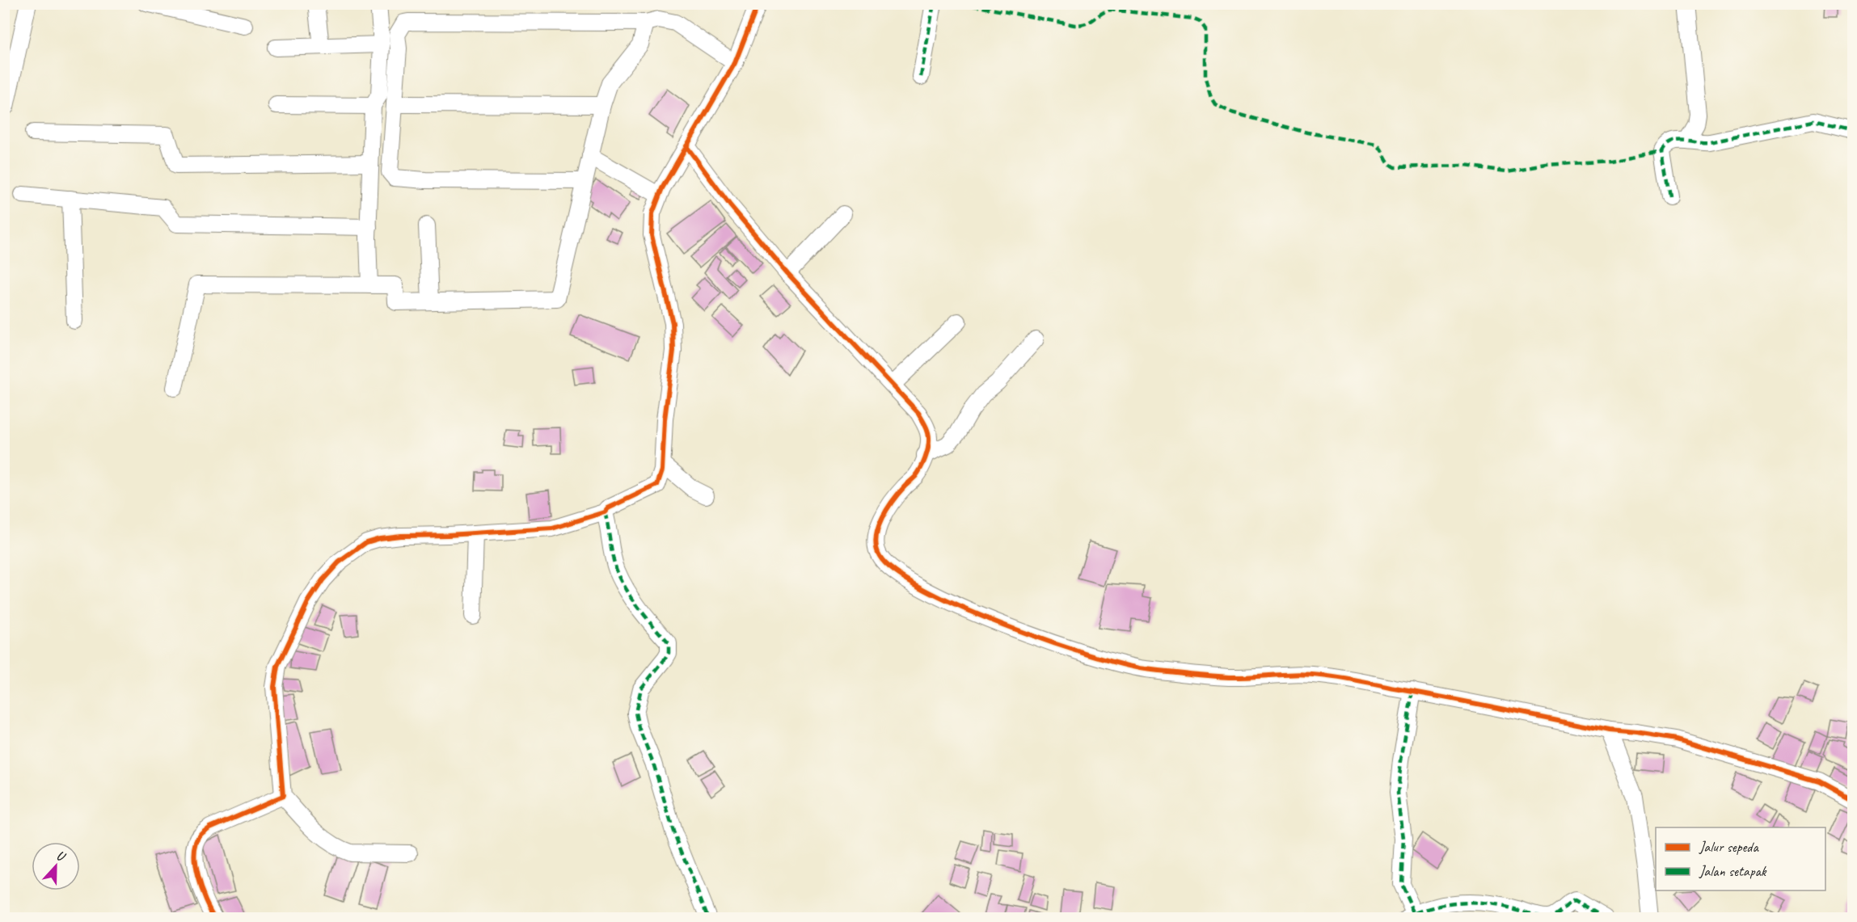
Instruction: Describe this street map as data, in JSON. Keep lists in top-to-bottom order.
{
  "legend": ["Jalur sepeda", "Jalan setapak"],
  "north": "top"
}
